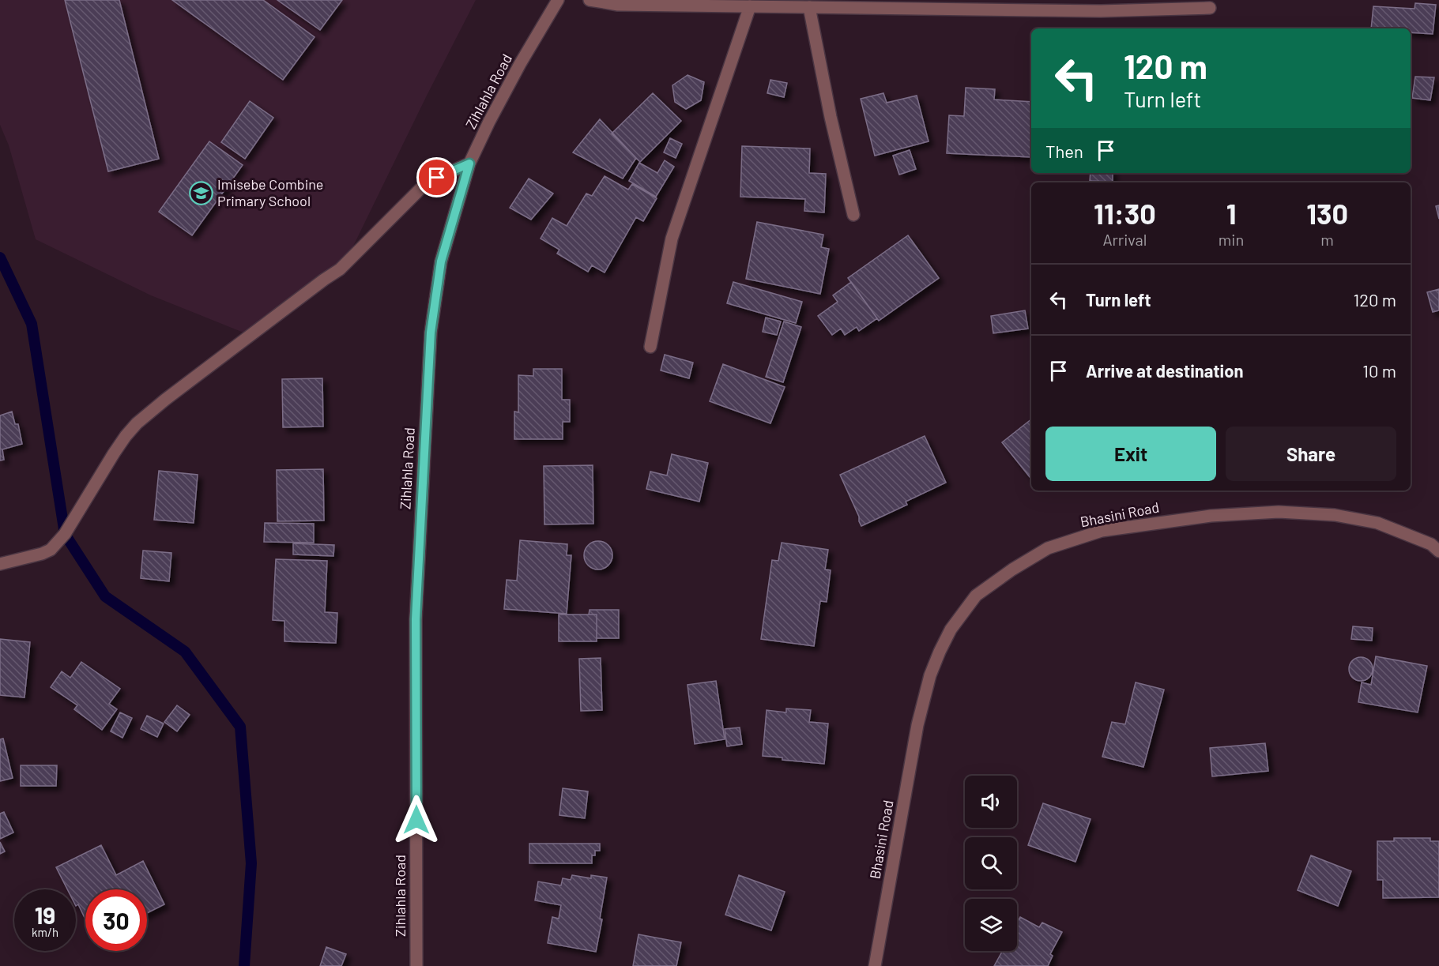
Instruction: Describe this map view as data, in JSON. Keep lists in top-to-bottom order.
{
  "streets": {
    "street": ["Zihlahla Road", "Bhasini Road"]
  },
  "places": {
    "school or university": ["Imisebe Combine Primary School"]
  },
  "page": {
    "turn": ["120 m", "Turn left"],
    "then": "Then",
    "eta": [
      "11:30",
      "Arrival",
      "1",
      "min",
      "130",
      "m"
    ],
    "list": [
      {
        "name": "Turn left",
        "value": "120 m"
      },
      {
        "name": "Arrive at destination",
        "value": "10 m"
      }
    ],
    "buttons": ["Exit", "Share"],
    "speed": "19 km/h",
    "limit": "30"
  }
}
